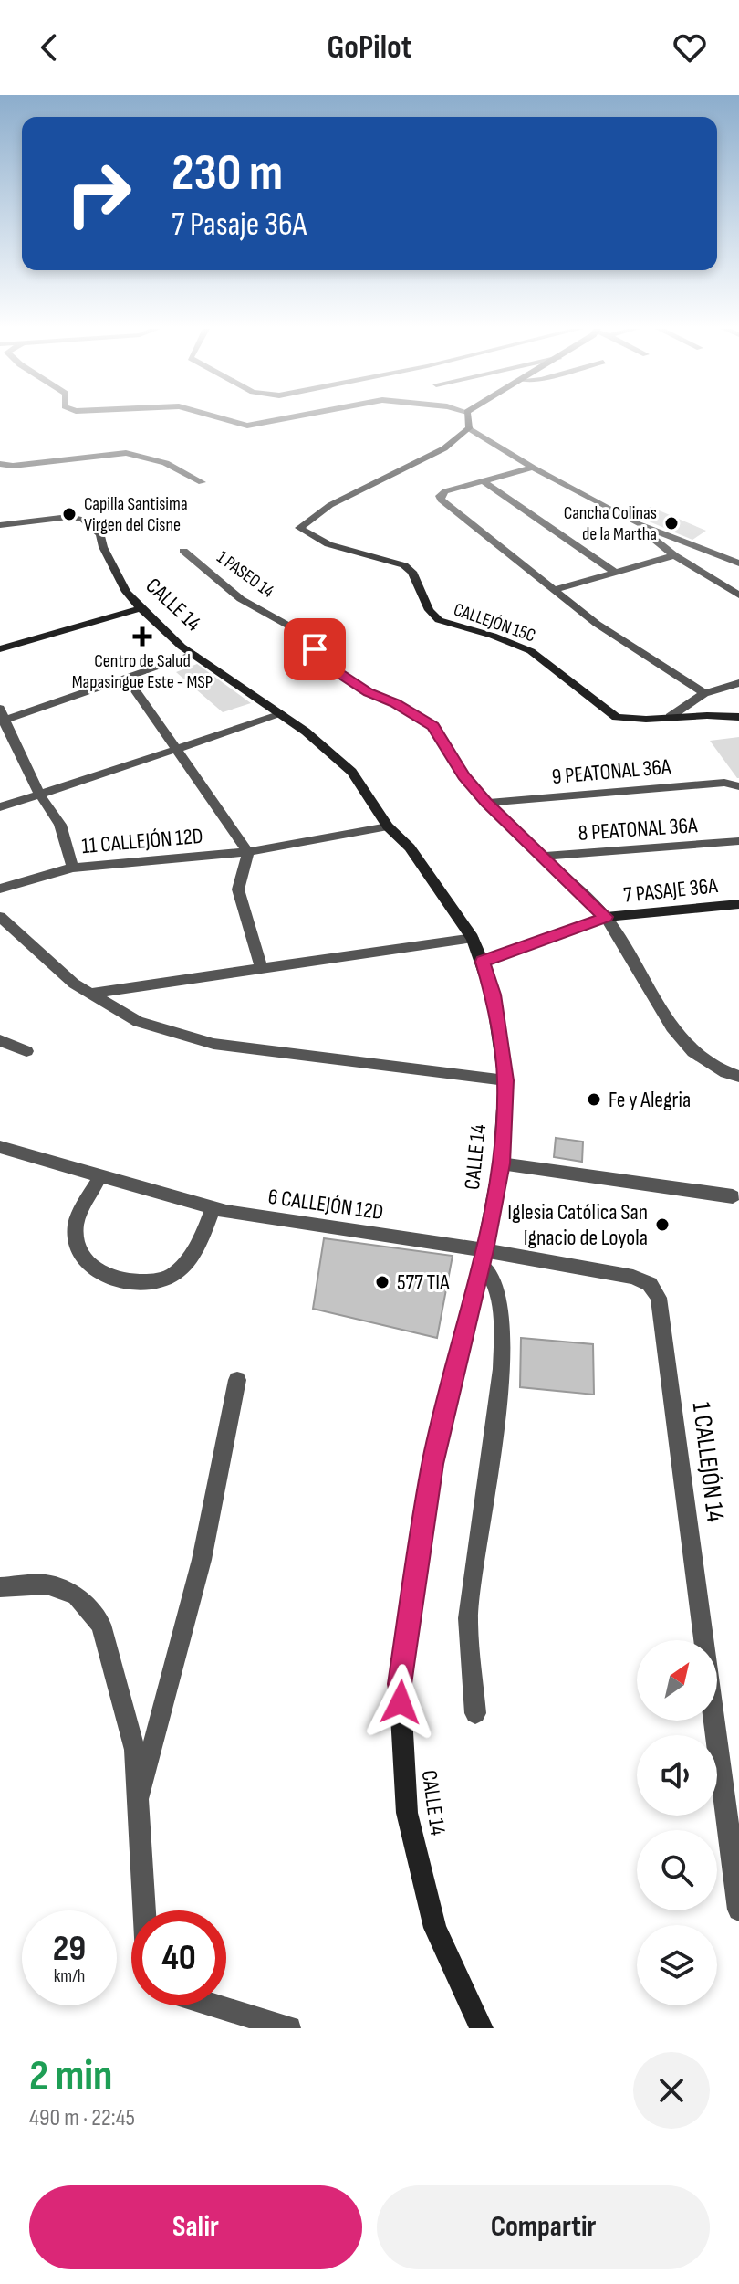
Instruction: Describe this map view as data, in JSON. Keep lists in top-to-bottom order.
{
  "streets": {
    "street": [
      "1 PASEO 14",
      "CALLE 14",
      "CALLEJÓN 15C",
      "9 PEATONAL 36A",
      "8 PEATONAL 36A",
      "11 CALLEJÓN 12D",
      "7 PASAJE 36A",
      "6 CALLEJÓN 12D",
      "1 CALLEJÓN 14"
    ]
  },
  "crossings": [
    ["1 PASEO 14", "9 PEATONAL 36A"],
    ["1 PASEO 14", "8 PEATONAL 36A"],
    ["1 PASEO 14", "7 PASAJE 36A"],
    ["CALLE 14", "11 CALLEJÓN 12D"],
    ["CALLE 14", "7 PASAJE 36A"],
    ["CALLE 14", "6 CALLEJÓN 12D"],
    ["6 CALLEJÓN 12D", "1 CALLEJÓN 14"]
  ],
  "places": {
    "other": [
      "Capilla Santisima Virgen del Cisne",
      "Cancha Colinas de la Martha",
      "Fe y Alegria",
      "Iglesia Católica San Ignacio de Loyola",
      "577 TIA"
    ],
    "health": ["Centro de Salud Mapasingue Este - MSP"]
  },
  "north": "top right",
  "page": {
    "header": "GoPilot",
    "turn": ["230 m", "7 Pasaje 36A"],
    "speed": "29 km/h",
    "limit": "40",
    "heading": ["2 min", "490 m · 22:45"],
    "buttons": ["Salir", "Compartir"]
  }
}
